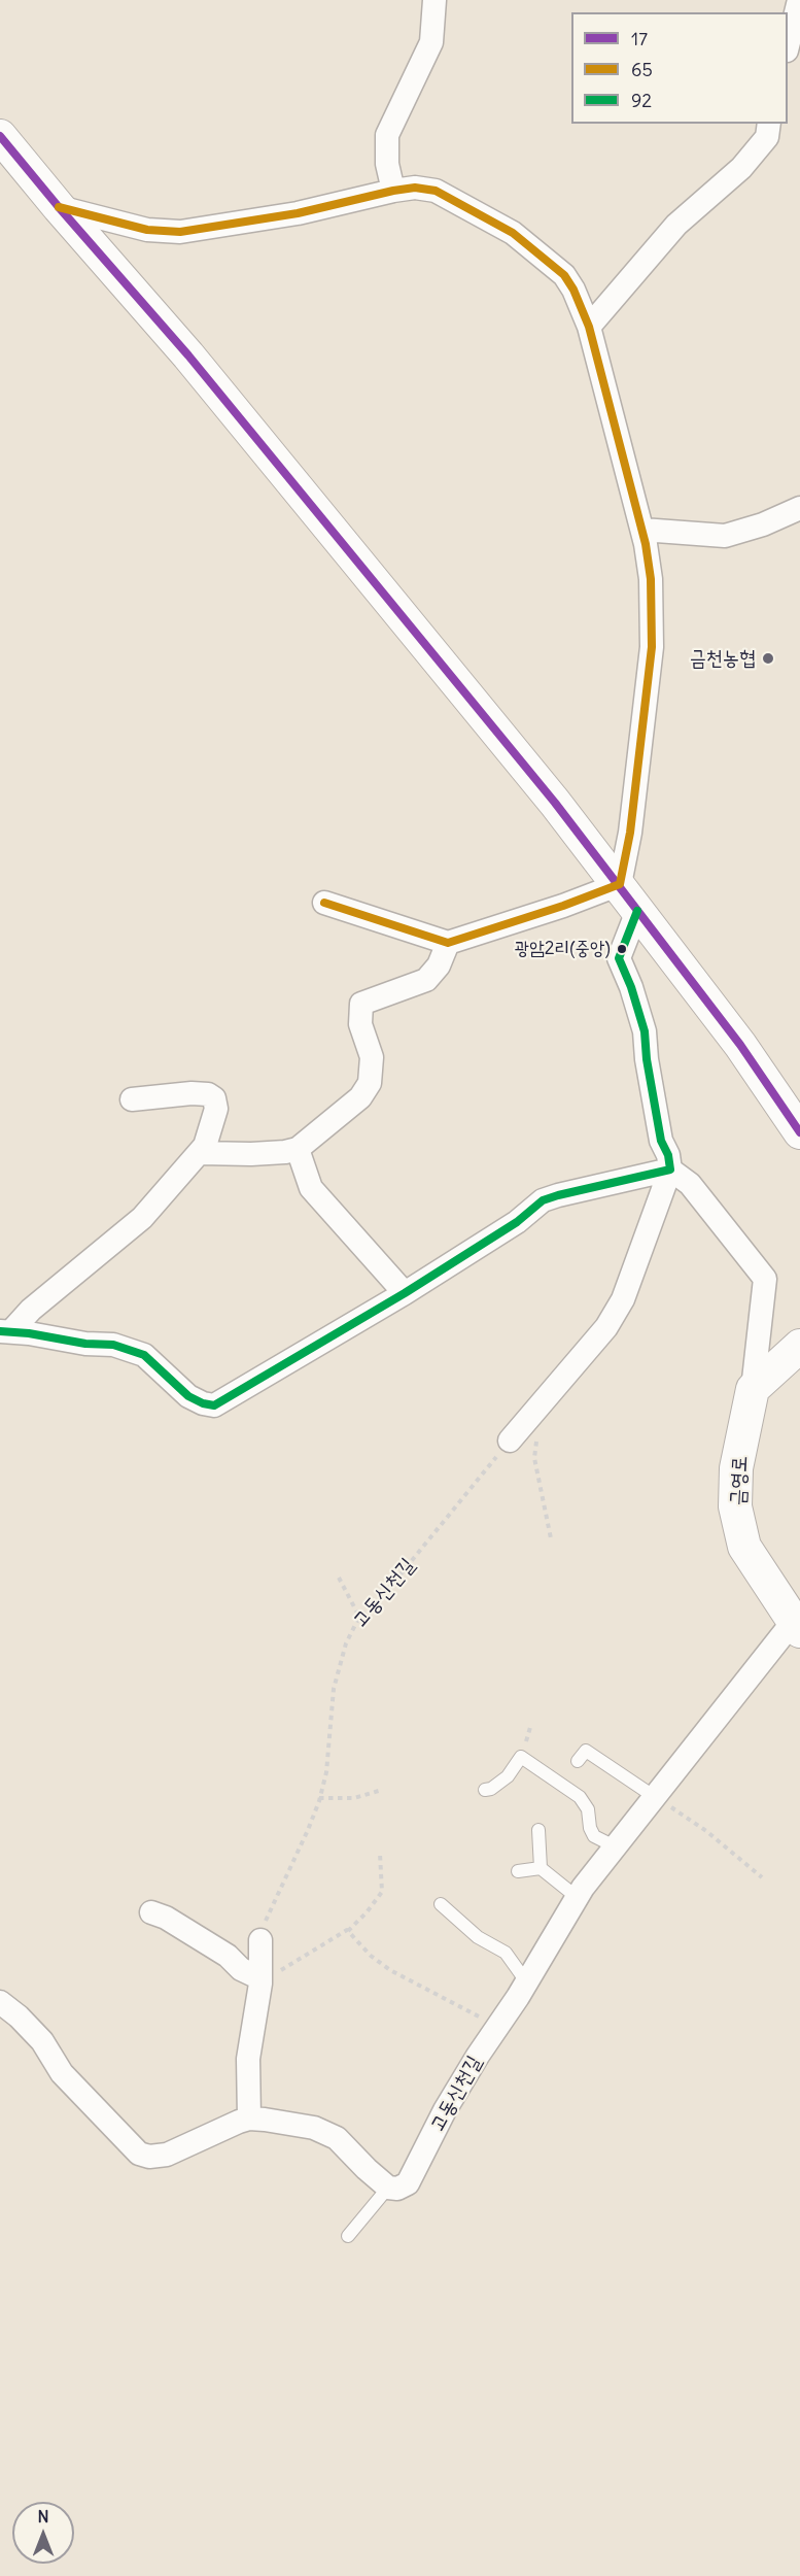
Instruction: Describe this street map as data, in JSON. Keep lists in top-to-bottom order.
{
  "streets": {
    "street": ["금영로", "고동신천길"]
  },
  "crossings": [
    ["금영로", "고동신천길"]
  ],
  "places": ["금천농협", "광암2리(중앙)"],
  "lines": ["transit line 17", "transit line 65", "transit line 92"],
  "legend": ["17", "65", "92"],
  "north": "top"
}
